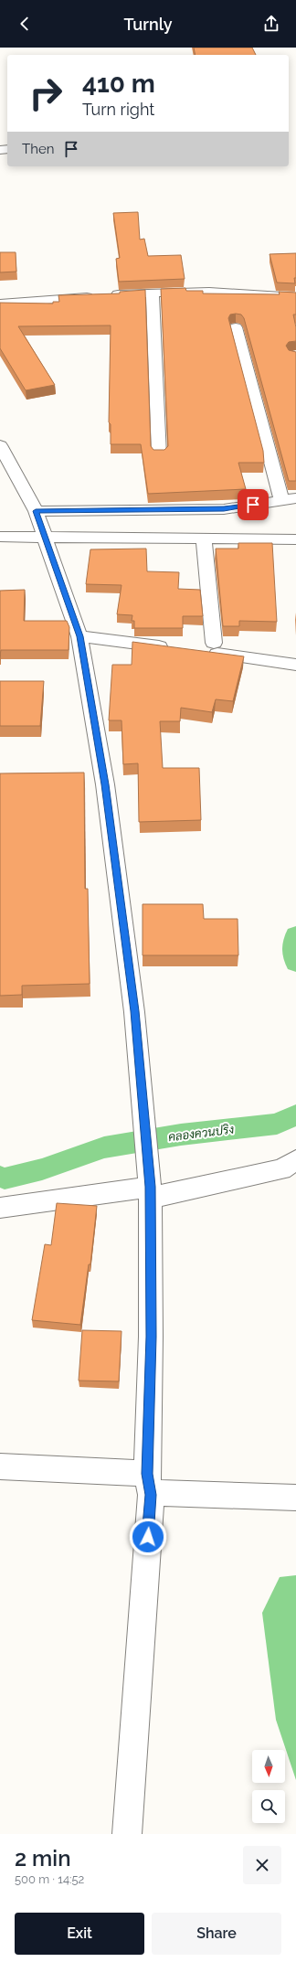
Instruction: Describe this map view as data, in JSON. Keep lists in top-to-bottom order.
{
  "water": ["คลองควนปริง"],
  "north": "bottom",
  "page": {
    "header": "Turnly",
    "turn": ["410 m", "Turn right"],
    "then": "Then",
    "heading": ["2 min", "500 m · 14:52"],
    "buttons": ["Exit", "Share"]
  }
}
